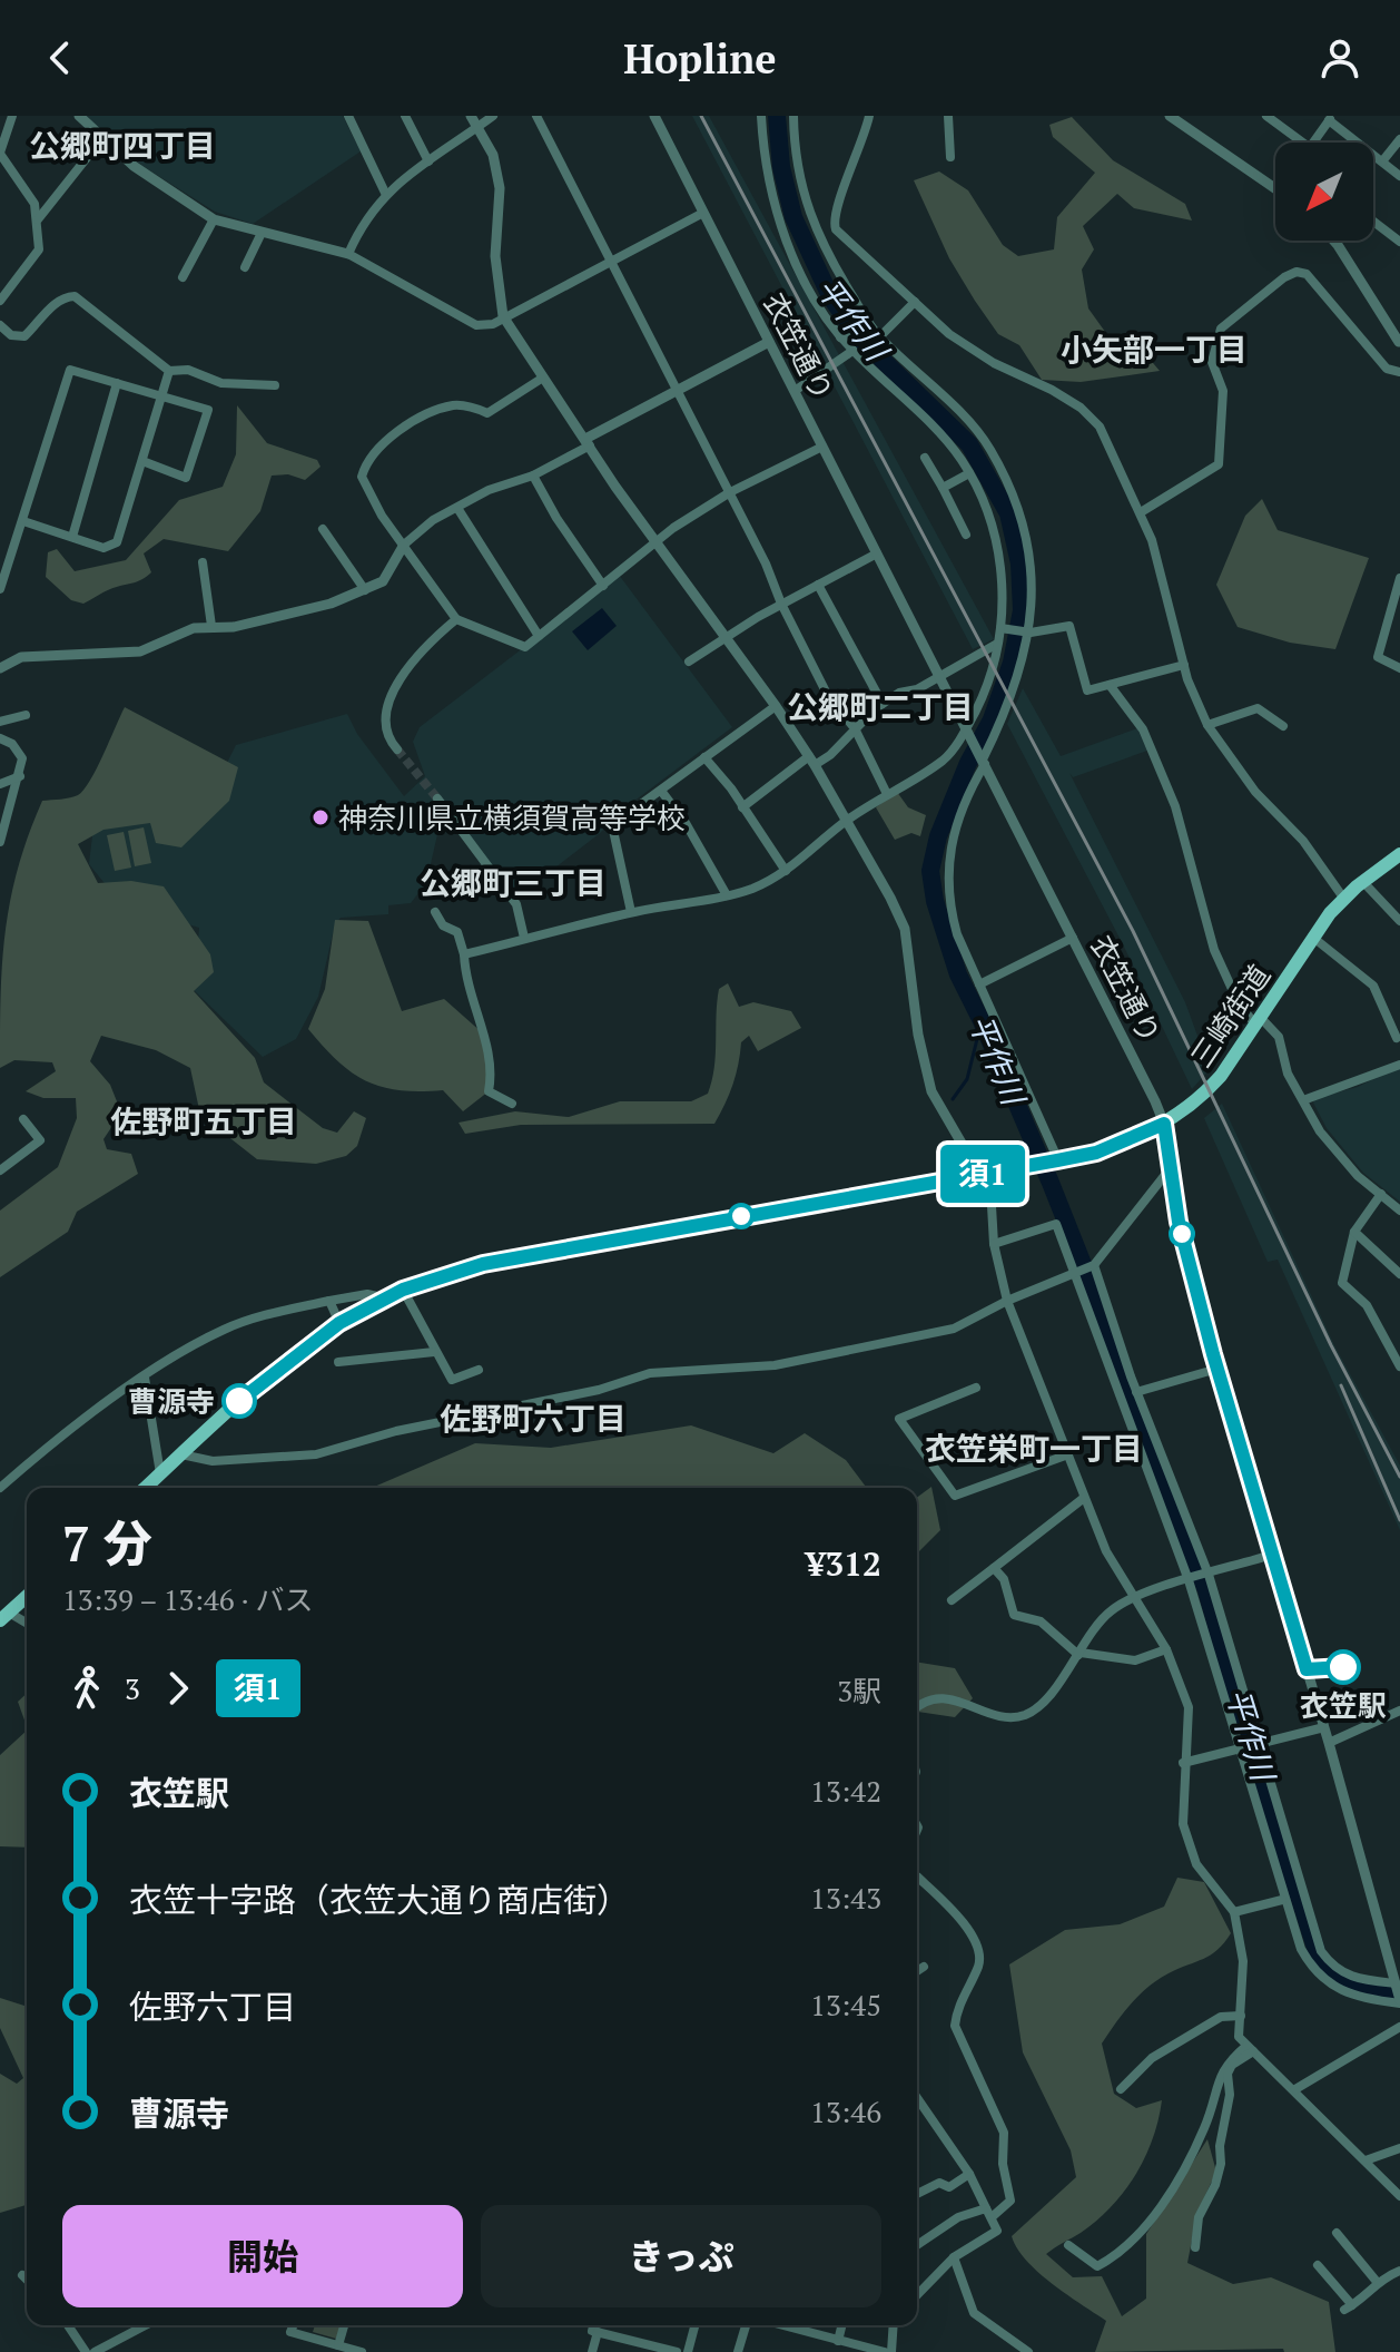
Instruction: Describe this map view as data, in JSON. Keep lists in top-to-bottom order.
{
  "streets": {
    "main road": ["三崎街道"],
    "street": ["衣笠通り"]
  },
  "crossings": [
    ["衣笠通り", "三崎街道"]
  ],
  "districts": [
    "公郷町四丁目",
    "小矢部一丁目",
    "公郷町二丁目",
    "公郷町三丁目",
    "佐野町五丁目",
    "佐野町六丁目",
    "衣笠栄町一丁目"
  ],
  "water": ["平作川"],
  "places": ["神奈川県立横須賀高等学校", "曹源寺", "衣笠駅"],
  "lines": ["bus line 須1"],
  "north": "bottom left",
  "page": {
    "header": "Hopline",
    "on_map": "須1",
    "heading": ["7 分", "13:39 – 13:46 · バス", "¥312"],
    "legs": ["3", "須1", "3駅"],
    "list": [
      {
        "name": "衣笠駅",
        "value": "13:42"
      },
      {
        "name": "衣笠十字路（衣笠大通り商店街）",
        "value": "13:43"
      },
      {
        "name": "佐野六丁目",
        "value": "13:45"
      },
      {
        "name": "曹源寺",
        "value": "13:46"
      }
    ],
    "buttons": ["開始", "きっぷ"]
  }
}
